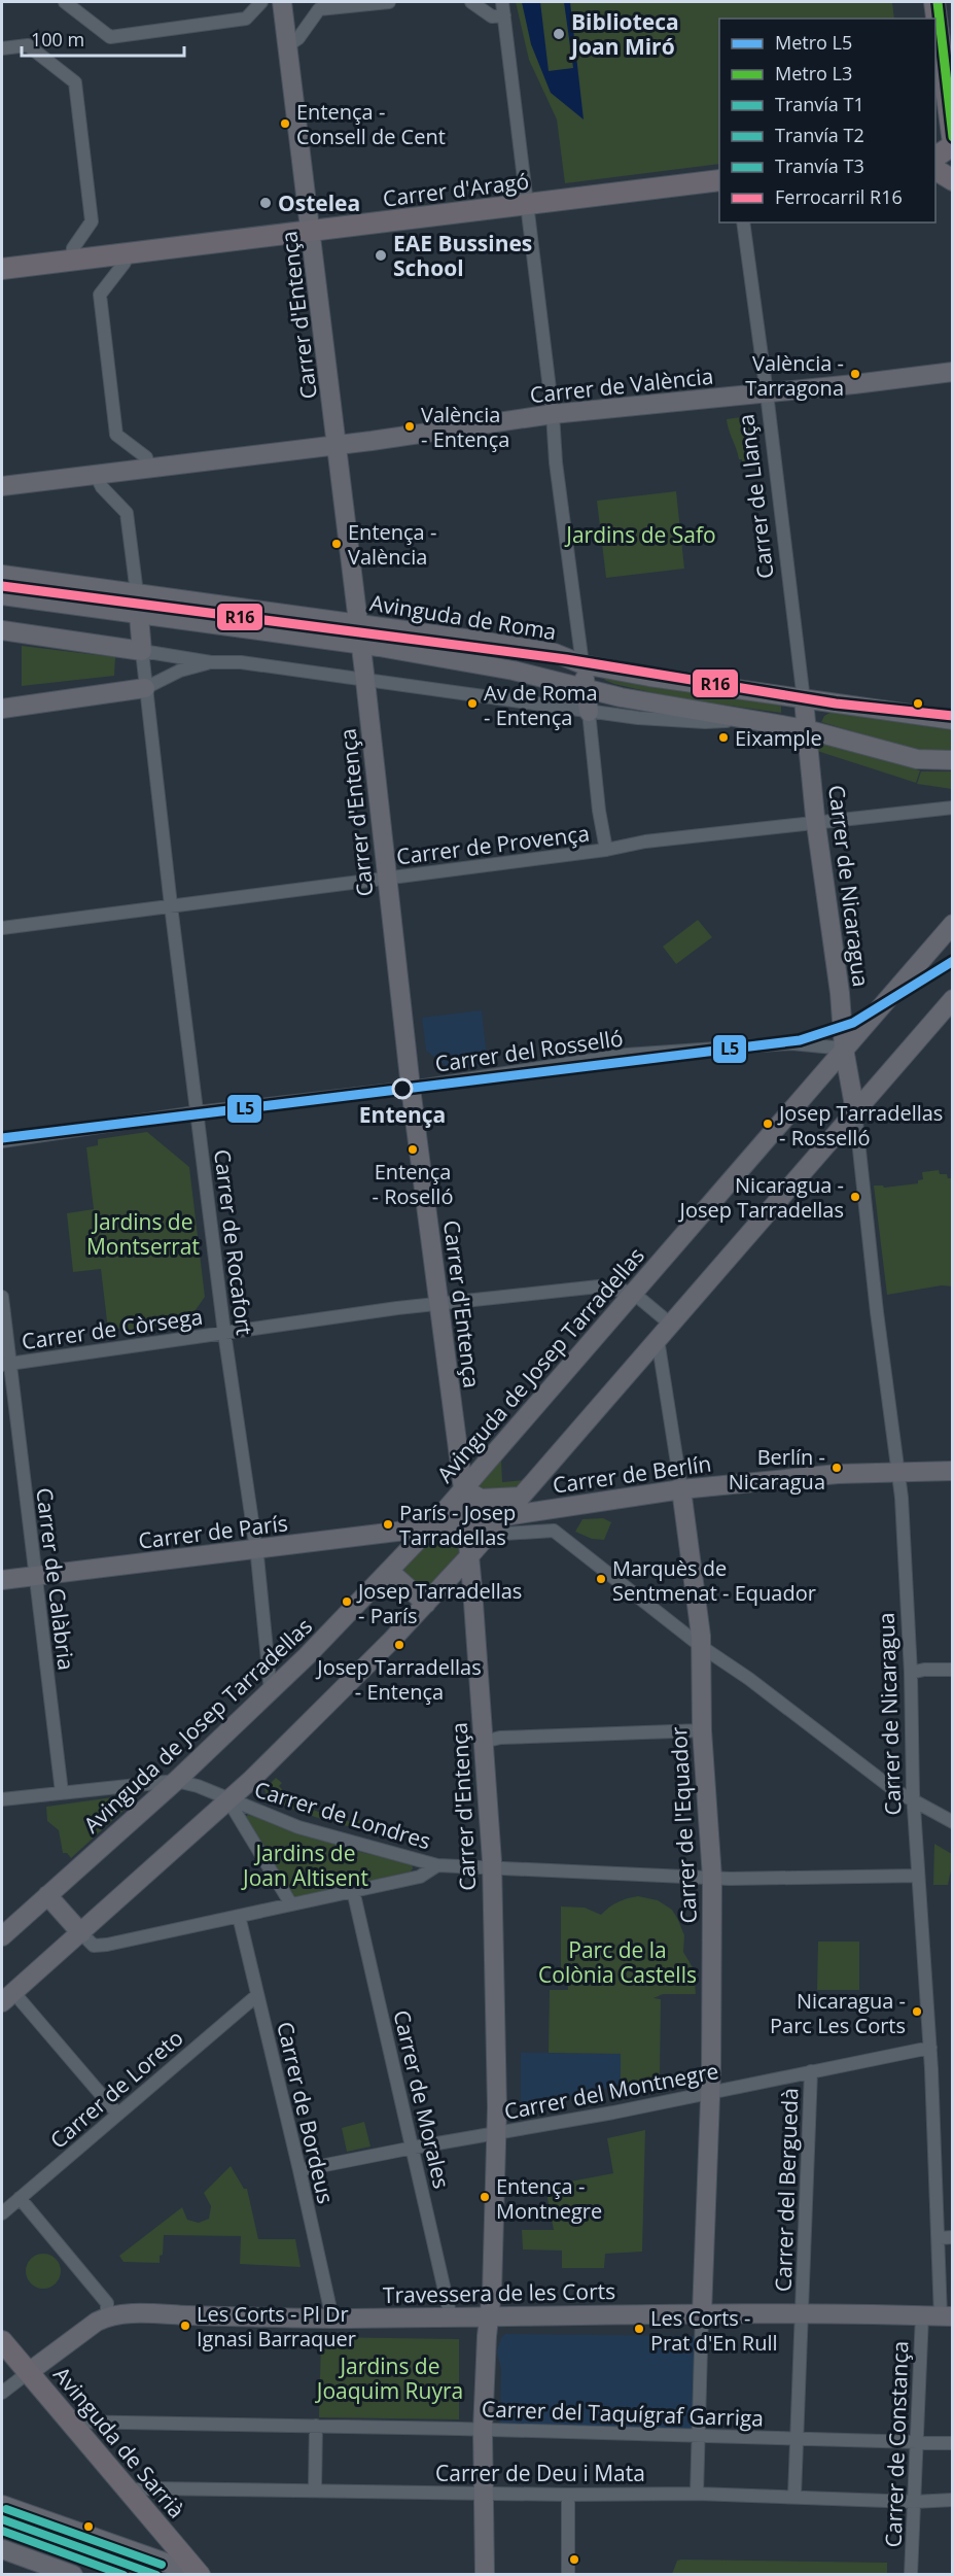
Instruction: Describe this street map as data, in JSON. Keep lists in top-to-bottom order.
{
  "streets": {
    "main road": [
      "Carrer d'Aragó",
      "Carrer d'Entença",
      "Carrer de València",
      "Carrer de Llança",
      "Avinguda de Roma",
      "Carrer de Nicaragua",
      "Avinguda de Josep Tarradellas",
      "Carrer de Berlín",
      "Carrer de París",
      "Carrer de l'Equador",
      "Travessera de les Corts",
      "Avinguda de Sarrià"
    ],
    "street": [
      "Carrer de Provença",
      "Carrer del Rosselló",
      "Carrer de Rocafort",
      "Carrer de Còrsega",
      "Carrer de Calàbria",
      "Carrer de Londres",
      "Carrer de Loreto",
      "Carrer del Montnegre",
      "Carrer de Morales",
      "Carrer de Bordeus",
      "Carrer del Berguedà",
      "Carrer del Taquígraf Garriga",
      "Carrer de Constança",
      "Carrer de Deu i Mata"
    ]
  },
  "crossings": [
    ["Carrer d'Aragó", "Carrer d'Entença"],
    ["Carrer d'Entença", "Carrer de València"],
    ["Carrer d'Entença", "Avinguda de Roma"],
    ["Carrer d'Entença", "Carrer de Provença"],
    ["Carrer d'Entença", "Carrer del Rosselló"],
    ["Carrer d'Entença", "Carrer de Còrsega"],
    ["Carrer d'Entença", "Avinguda de Josep Tarradellas"],
    ["Carrer d'Entença", "Carrer de Londres"],
    ["Carrer d'Entença", "Carrer del Montnegre"],
    ["Carrer d'Entença", "Travessera de les Corts"],
    ["Carrer d'Entença", "Carrer del Taquígraf Garriga"],
    ["Carrer d'Entença", "Carrer de Deu i Mata"],
    ["Carrer de València", "Carrer de Llança"],
    ["Carrer de Llança", "Avinguda de Roma"],
    ["Carrer de Llança", "Carrer de Nicaragua"],
    ["Avinguda de Roma", "Carrer de Nicaragua"],
    ["Avinguda de Roma", "Carrer de Rocafort"],
    ["Carrer de Provença", "Carrer de Nicaragua"],
    ["Carrer de Provença", "Carrer de Rocafort"],
    ["Carrer de Nicaragua", "Carrer del Rosselló"],
    ["Carrer de Nicaragua", "Avinguda de Josep Tarradellas"],
    ["Carrer de Nicaragua", "Carrer de Berlín"],
    ["Carrer de Nicaragua", "Carrer de Londres"],
    ["Carrer de Nicaragua", "Carrer del Montnegre"],
    ["Carrer de Nicaragua", "Travessera de les Corts"],
    ["Carrer de Nicaragua", "Carrer de Constança"],
    ["Carrer del Rosselló", "Carrer de Rocafort"],
    ["Carrer del Rosselló", "Avinguda de Josep Tarradellas"],
    ["Carrer de Rocafort", "Carrer de Còrsega"],
    ["Carrer de Rocafort", "Avinguda de Josep Tarradellas"],
    ["Carrer de Rocafort", "Carrer de París"],
    ["Carrer de Còrsega", "Avinguda de Josep Tarradellas"],
    ["Carrer de Còrsega", "Carrer de Calàbria"],
    ["Avinguda de Josep Tarradellas", "Carrer de París"],
    ["Avinguda de Josep Tarradellas", "Carrer de Londres"],
    ["Carrer de Berlín", "Carrer de l'Equador"],
    ["Carrer de París", "Carrer de Calàbria"],
    ["Carrer de Calàbria", "Carrer de Londres"],
    ["Carrer de Londres", "Carrer de l'Equador"],
    ["Carrer de l'Equador", "Carrer del Montnegre"],
    ["Carrer de l'Equador", "Travessera de les Corts"],
    ["Carrer de Loreto", "Carrer de Bordeus"],
    ["Carrer del Montnegre", "Carrer de Morales"],
    ["Carrer del Montnegre", "Carrer de Bordeus"],
    ["Carrer del Montnegre", "Carrer del Berguedà"],
    ["Carrer de Morales", "Travessera de les Corts"],
    ["Carrer de Bordeus", "Travessera de les Corts"],
    ["Carrer del Berguedà", "Travessera de les Corts"],
    ["Carrer del Berguedà", "Carrer del Taquígraf Garriga"],
    ["Carrer del Berguedà", "Carrer de Deu i Mata"],
    ["Travessera de les Corts", "Avinguda de Sarrià"],
    ["Travessera de les Corts", "Carrer de Constança"],
    ["Carrer del Taquígraf Garriga", "Avinguda de Sarrià"],
    ["Carrer del Taquígraf Garriga", "Carrer de Constança"],
    ["Avinguda de Sarrià", "Carrer de Deu i Mata"],
    ["Carrer de Constança", "Carrer de Deu i Mata"]
  ],
  "parks": [
    "Jardins de Safo",
    "Jardins de Montserrat",
    "Jardins de Joan Altisent",
    "Parc de la Colònia Castells",
    "Jardins de Joaquim Ruyra"
  ],
  "places": [
    "Biblioteca Joan Miró",
    "Entença - Consell de Cent",
    "Ostelea",
    "EAE Bussines School",
    "València - Tarragona",
    "València - Entença",
    "Entença - València",
    "Av de Roma - Entença",
    "Eixample",
    "Entença",
    "Josep Tarradellas - Rosselló",
    "Entença - Roselló",
    "Nicaragua - Josep Tarradellas",
    "Berlín - Nicaragua",
    "París - Josep Tarradellas",
    "Marquès de Sentmenat - Equador",
    "Josep Tarradellas - París",
    "Josep Tarradellas - Entença",
    "Nicaragua - Parc Les Corts",
    "Entença - Montnegre",
    "Les Corts - Pl Dr Ignasi Barraquer",
    "Les Corts - Prat d'En Rull"
  ],
  "lines": [
    "metro line L3",
    "rail line R16",
    "metro line L5",
    "tram line T3",
    "tram line T1",
    "tram line T2"
  ],
  "legend": [
    "Metro L5",
    "Metro L3",
    "Tranvía T1",
    "Tranvía T2",
    "Tranvía T3",
    "Ferrocarril R16"
  ],
  "scale_bar": "100 m"
}
